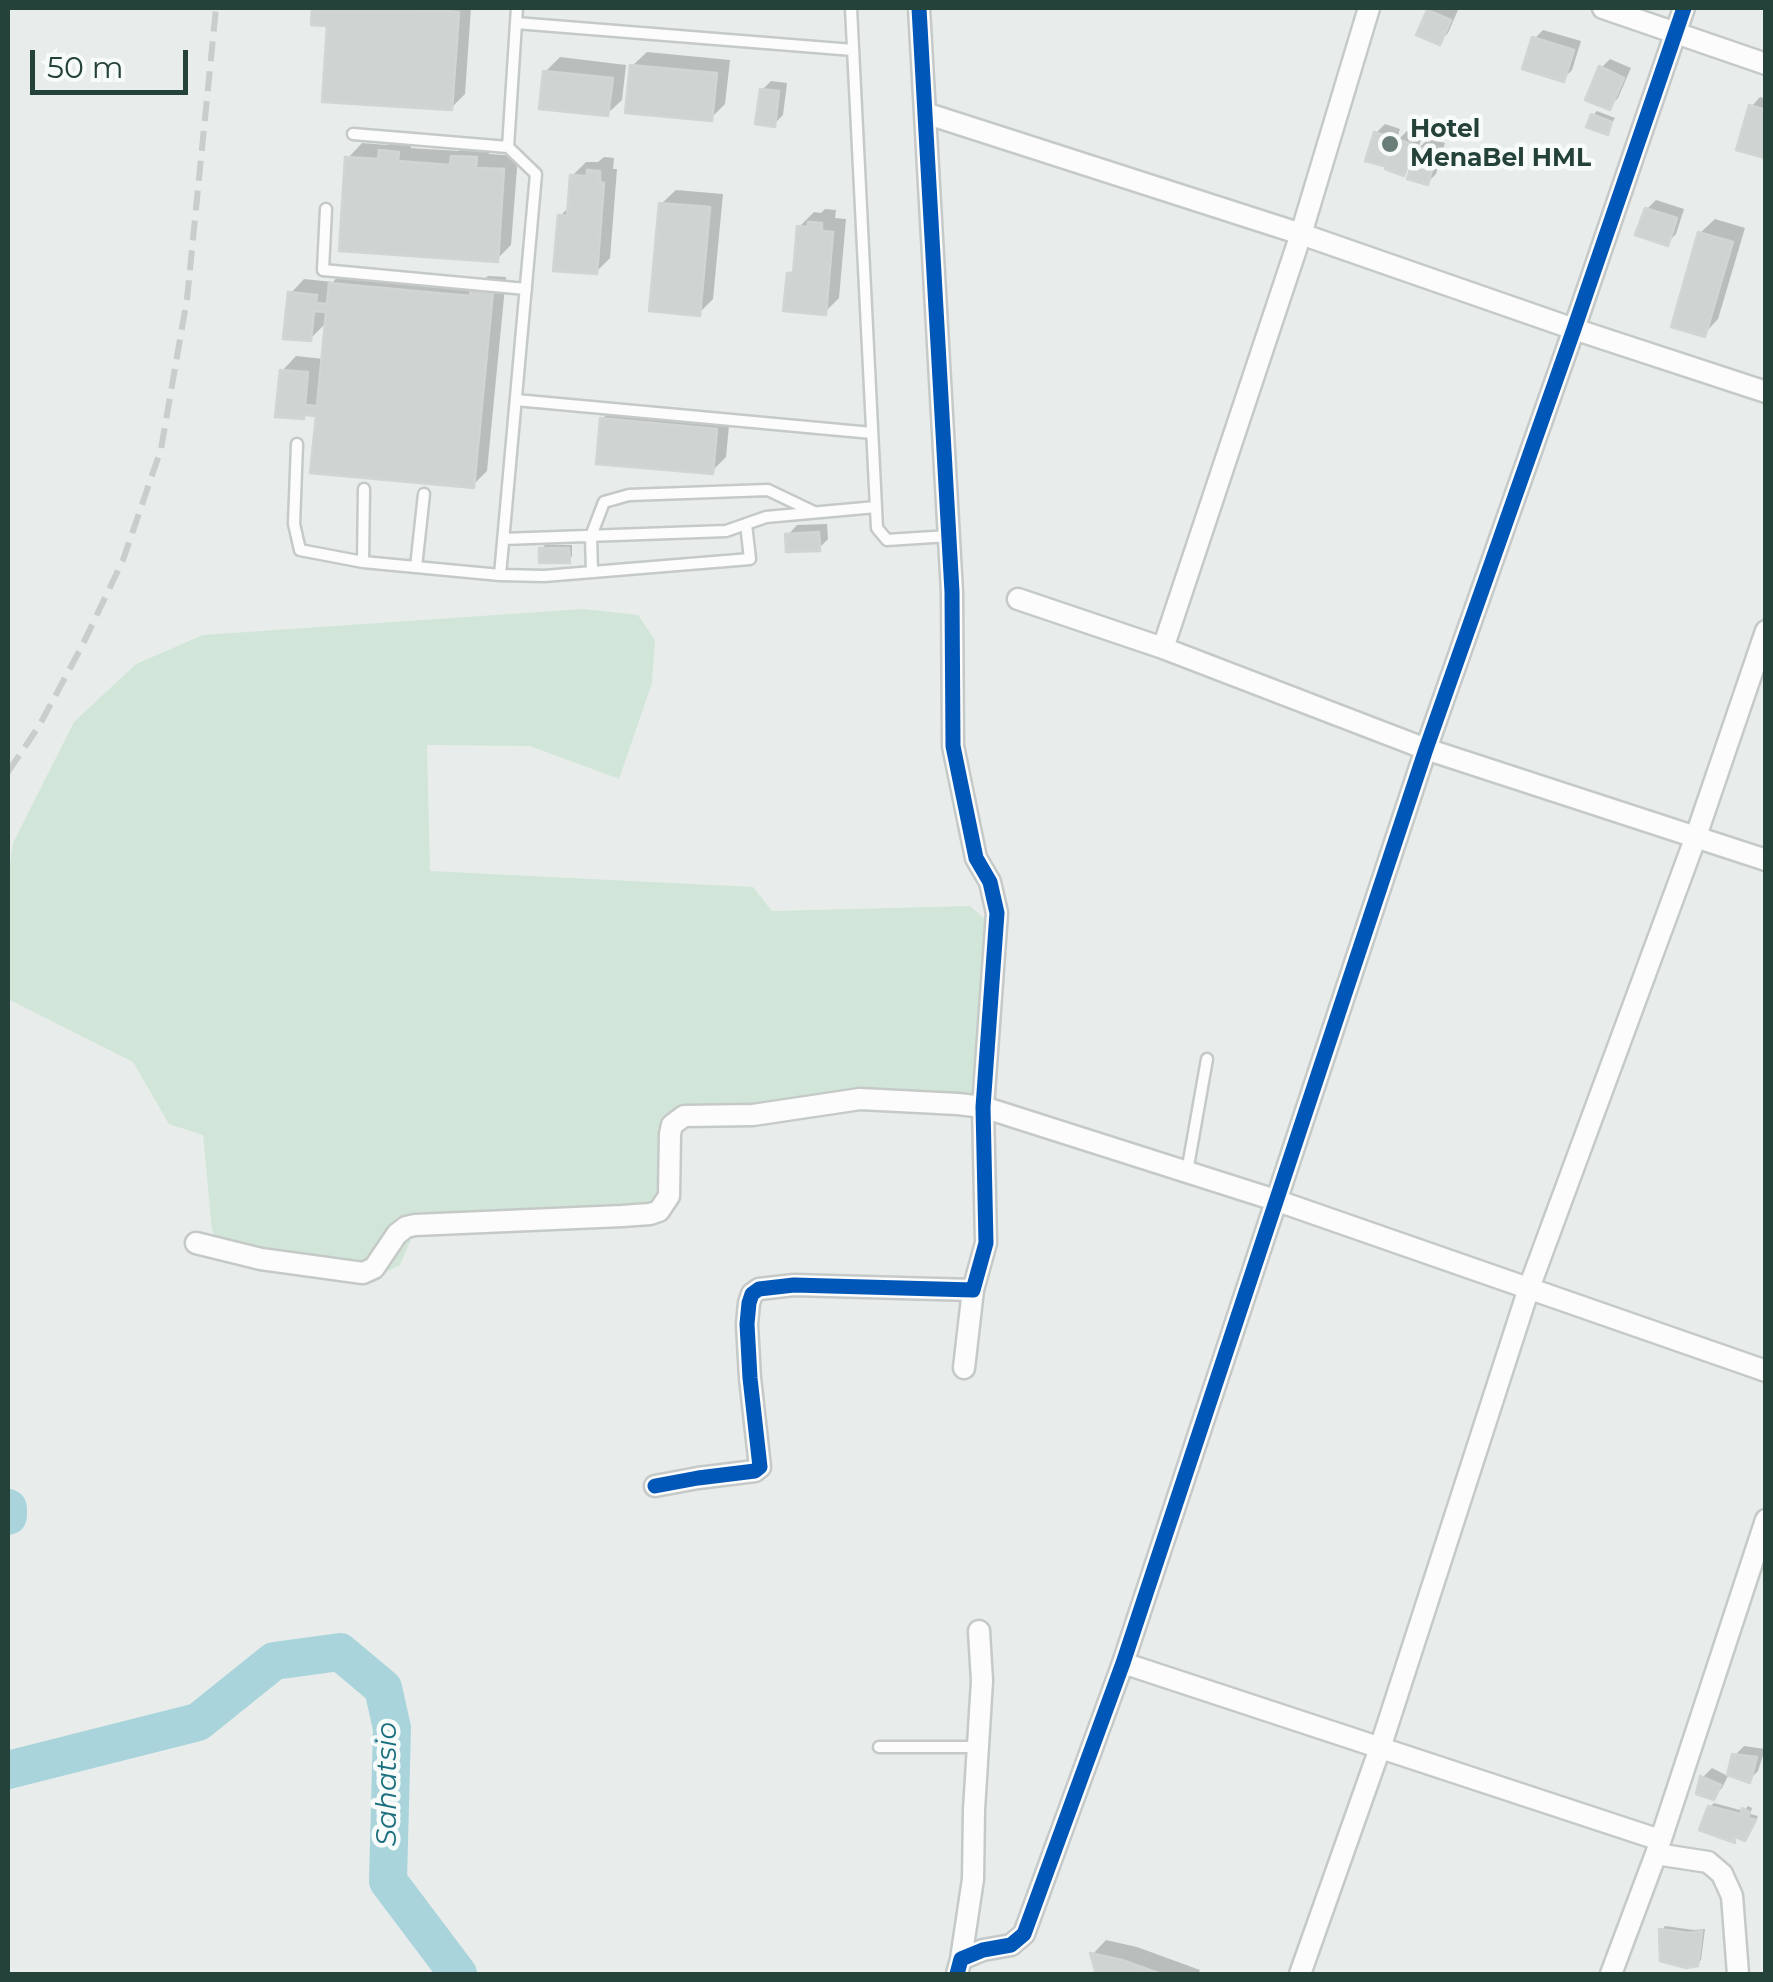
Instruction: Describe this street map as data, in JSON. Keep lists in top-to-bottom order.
{
  "water": ["Sahatsio"],
  "places": ["Hotel MenaBel HML"],
  "scale_bar": "50 m"
}
